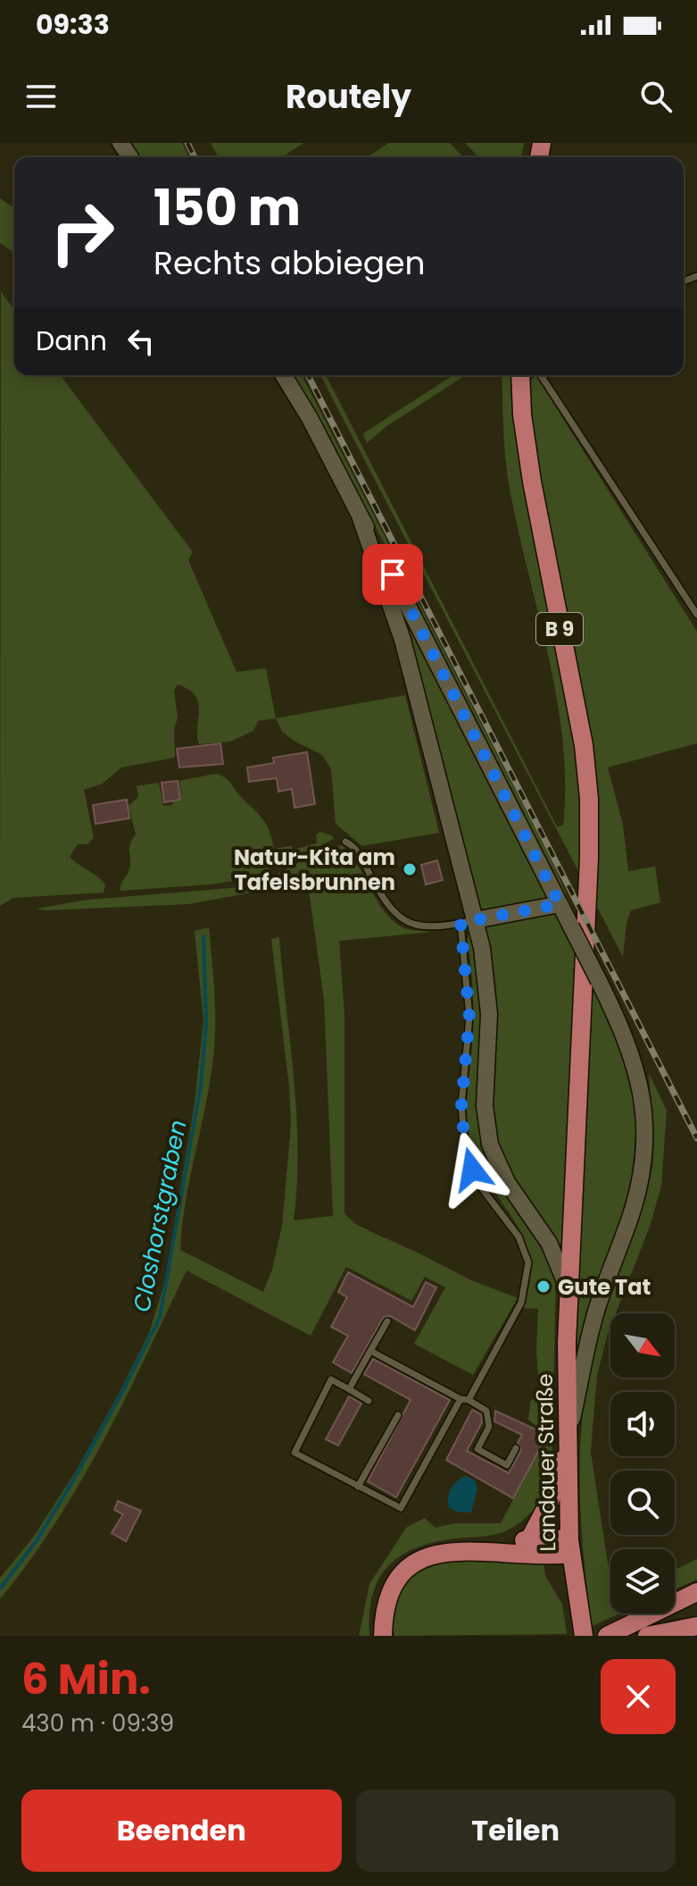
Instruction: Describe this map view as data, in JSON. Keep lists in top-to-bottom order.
{
  "streets": {
    "main road": ["B 9", "Landauer Straße"]
  },
  "crossings": [
    ["B 9", "Landauer Straße"]
  ],
  "water": ["Closhorstgraben"],
  "places": ["Natur-Kita am Tafelsbrunnen", "Gute Tat"],
  "north": "bottom right",
  "page": {
    "status": "09:33",
    "header": "Routely",
    "turn": ["150 m", "Rechts abbiegen"],
    "then": "Dann",
    "heading": ["6 Min.", "430 m · 09:39"],
    "buttons": ["Beenden", "Teilen"]
  }
}
